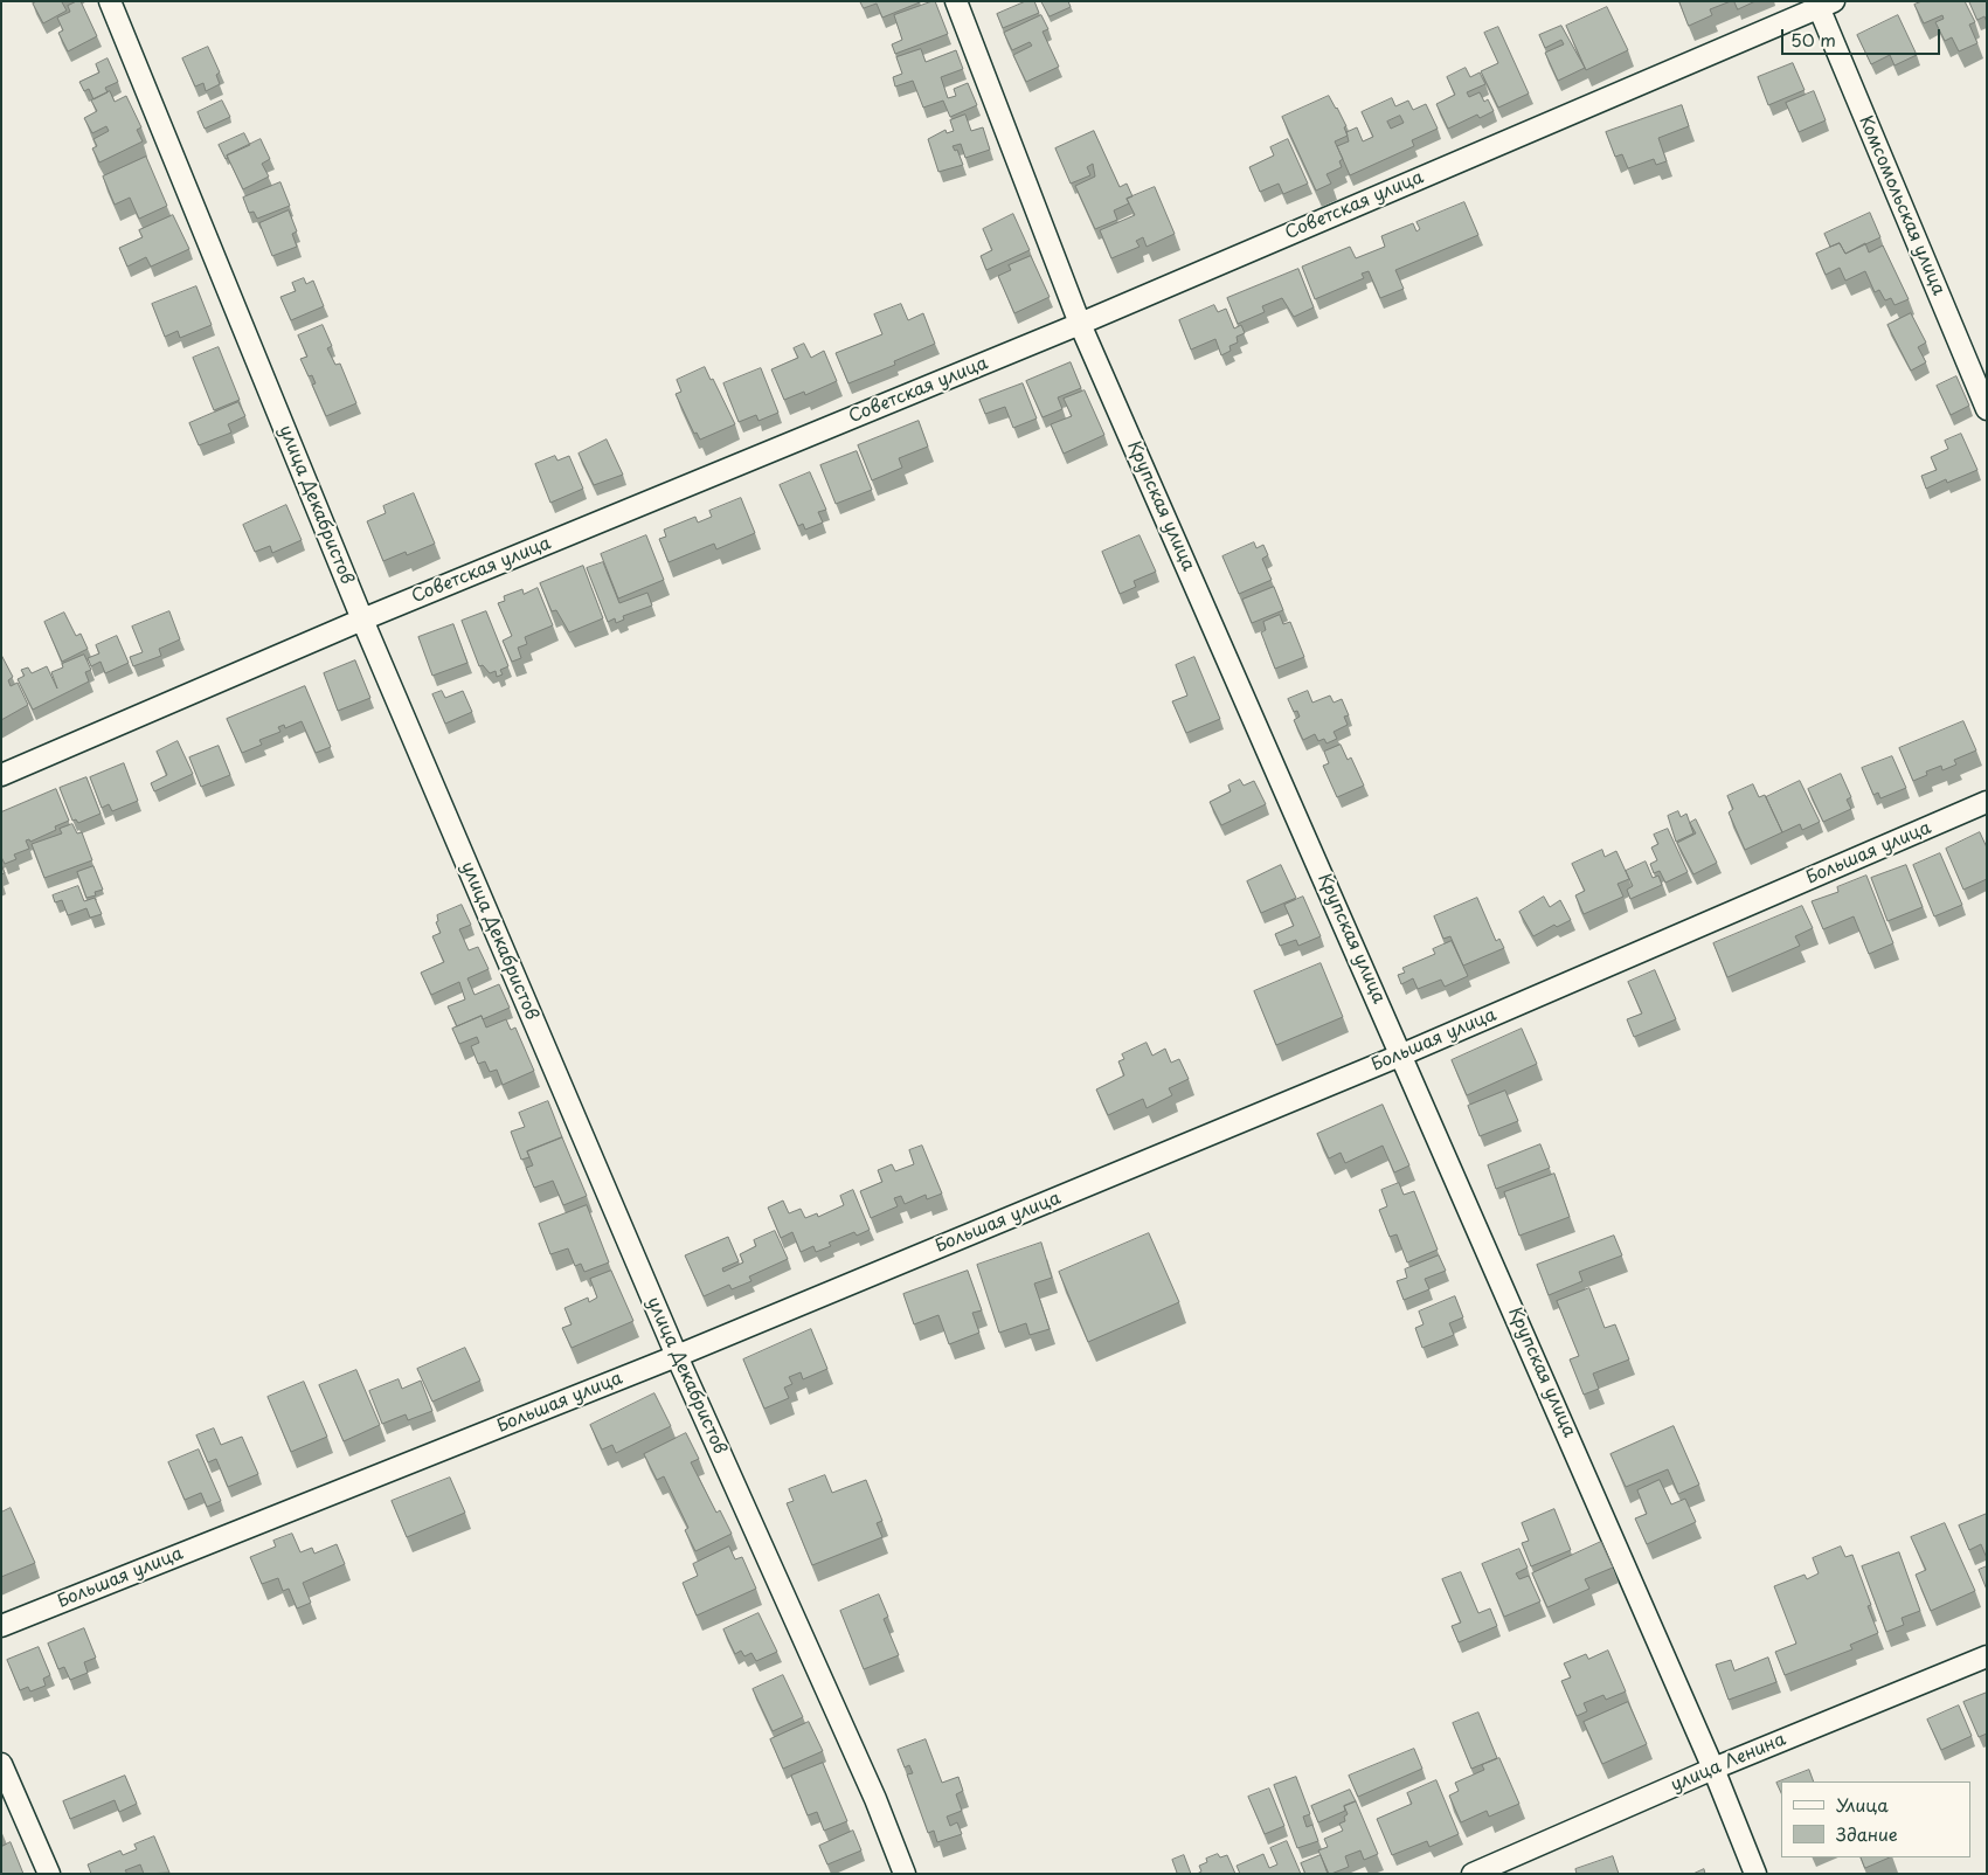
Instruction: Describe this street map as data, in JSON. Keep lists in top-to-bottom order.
{
  "streets": {
    "street": [
      "Советская улица",
      "Комсомольская улица",
      "улица Декабристов",
      "Крупская улица",
      "Большая улица",
      "улица Ленина"
    ]
  },
  "crossings": [
    ["Советская улица", "Комсомольская улица"],
    ["Советская улица", "улица Декабристов"],
    ["Советская улица", "Крупская улица"],
    ["улица Декабристов", "Большая улица"],
    ["Крупская улица", "Большая улица"],
    ["Крупская улица", "улица Ленина"]
  ],
  "legend": ["Улица", "Здание"],
  "scale_bar": "50 m"
}
